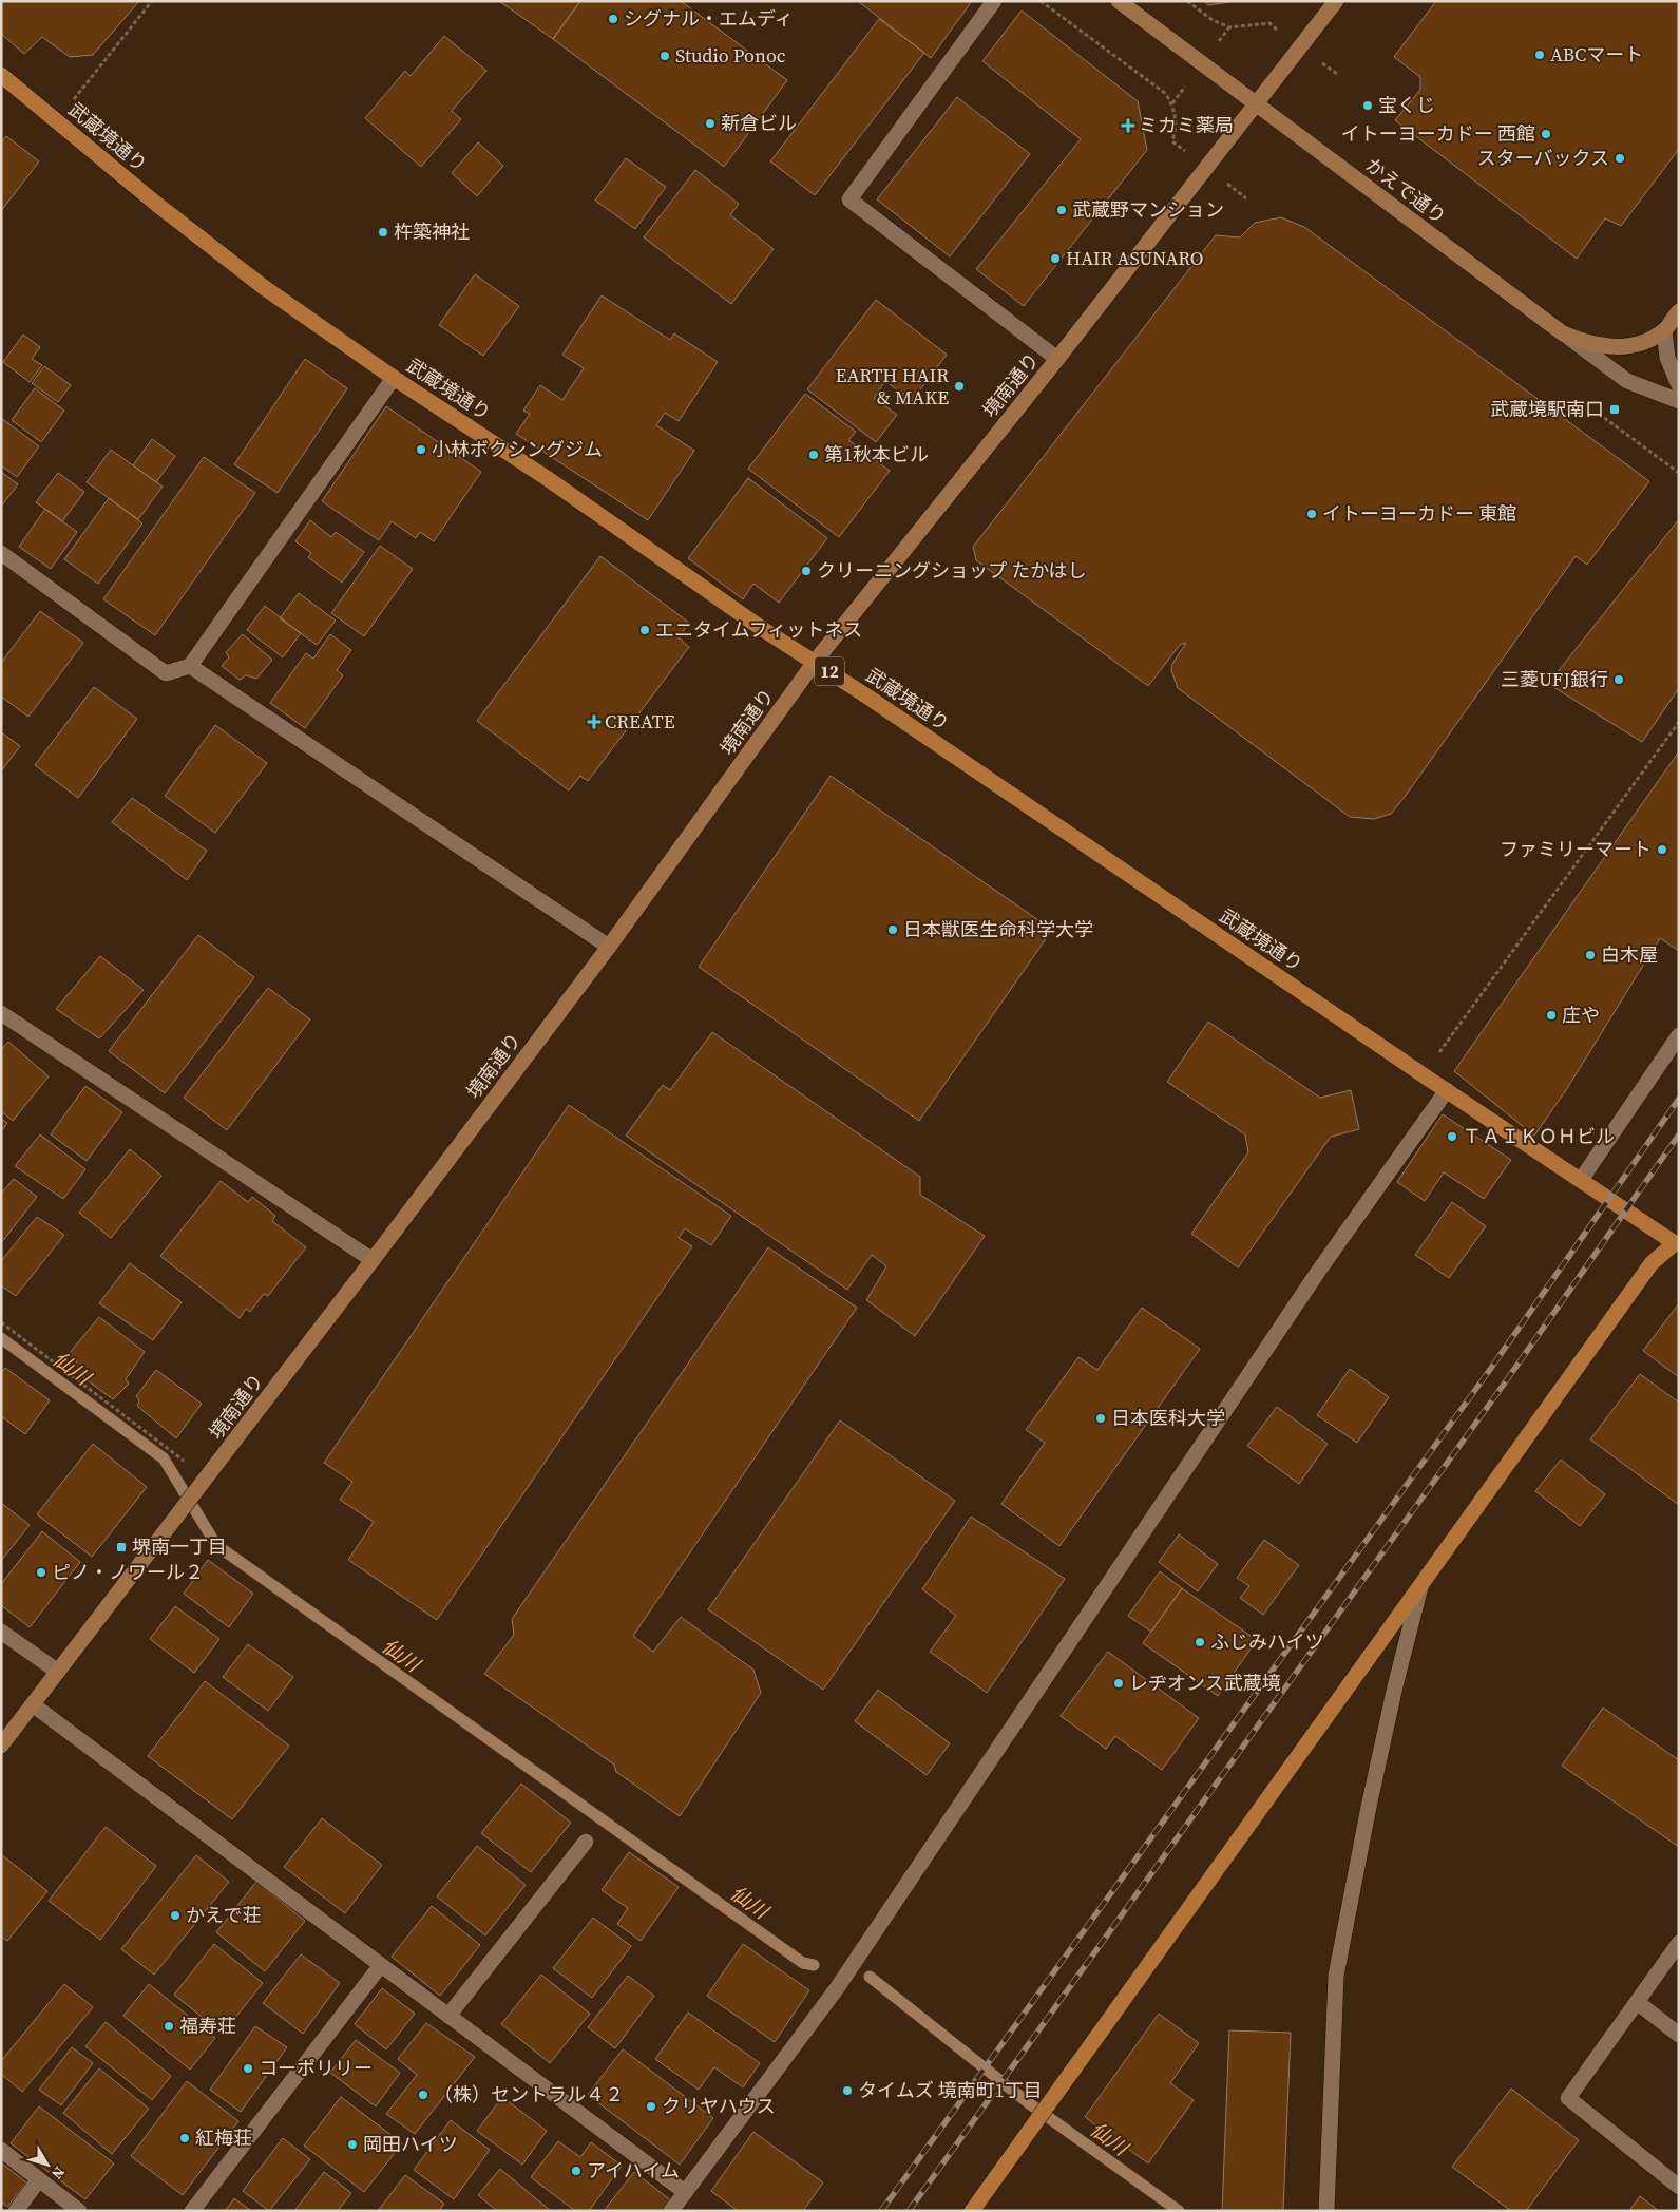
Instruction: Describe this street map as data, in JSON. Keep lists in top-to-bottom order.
{
  "streets": {
    "main road": ["武蔵境通り", "12"],
    "street": ["かえで通り", "境南通り"]
  },
  "crossings": [
    ["武蔵境通り", "境南通り"],
    ["かえで通り", "境南通り"]
  ],
  "water": ["仙川"],
  "places": {
    "other": [
      "シグナル・エムディ",
      "ABCマート",
      "Studio Ponoc",
      "宝くじ",
      "新倉ビル",
      "イトーヨーカドー 西館",
      "スターバックス",
      "武蔵野マンション",
      "杵築神社",
      "HAIR ASUNARO",
      "EARTH HAIR & MAKE",
      "小林ボクシングジム",
      "第1秋本ビル",
      "イトーヨーカドー 東館",
      "クリーニングショップ たかはし",
      "エニタイムフィットネス",
      "三菱UFJ銀行",
      "ファミリーマート",
      "日本獣医生命科学大学",
      "白木屋",
      "庄や",
      "ＴＡＩＫＯＨビル",
      "日本医科大学",
      "ピノ・ノワール２",
      "ふじみハイツ",
      "レヂオンス武蔵境",
      "かえで荘",
      "福寿荘",
      "コーポリリー",
      "タイムズ 境南町1丁目",
      "（株）セントラル４２",
      "クリヤハウス",
      "紅梅荘",
      "岡田ハイツ",
      "アイハイム"
    ],
    "health": ["ミカミ薬局", "CREATE"],
    "transit": ["武蔵境駅南口", "堺南一丁目"]
  },
  "north": "bottom right"
}
